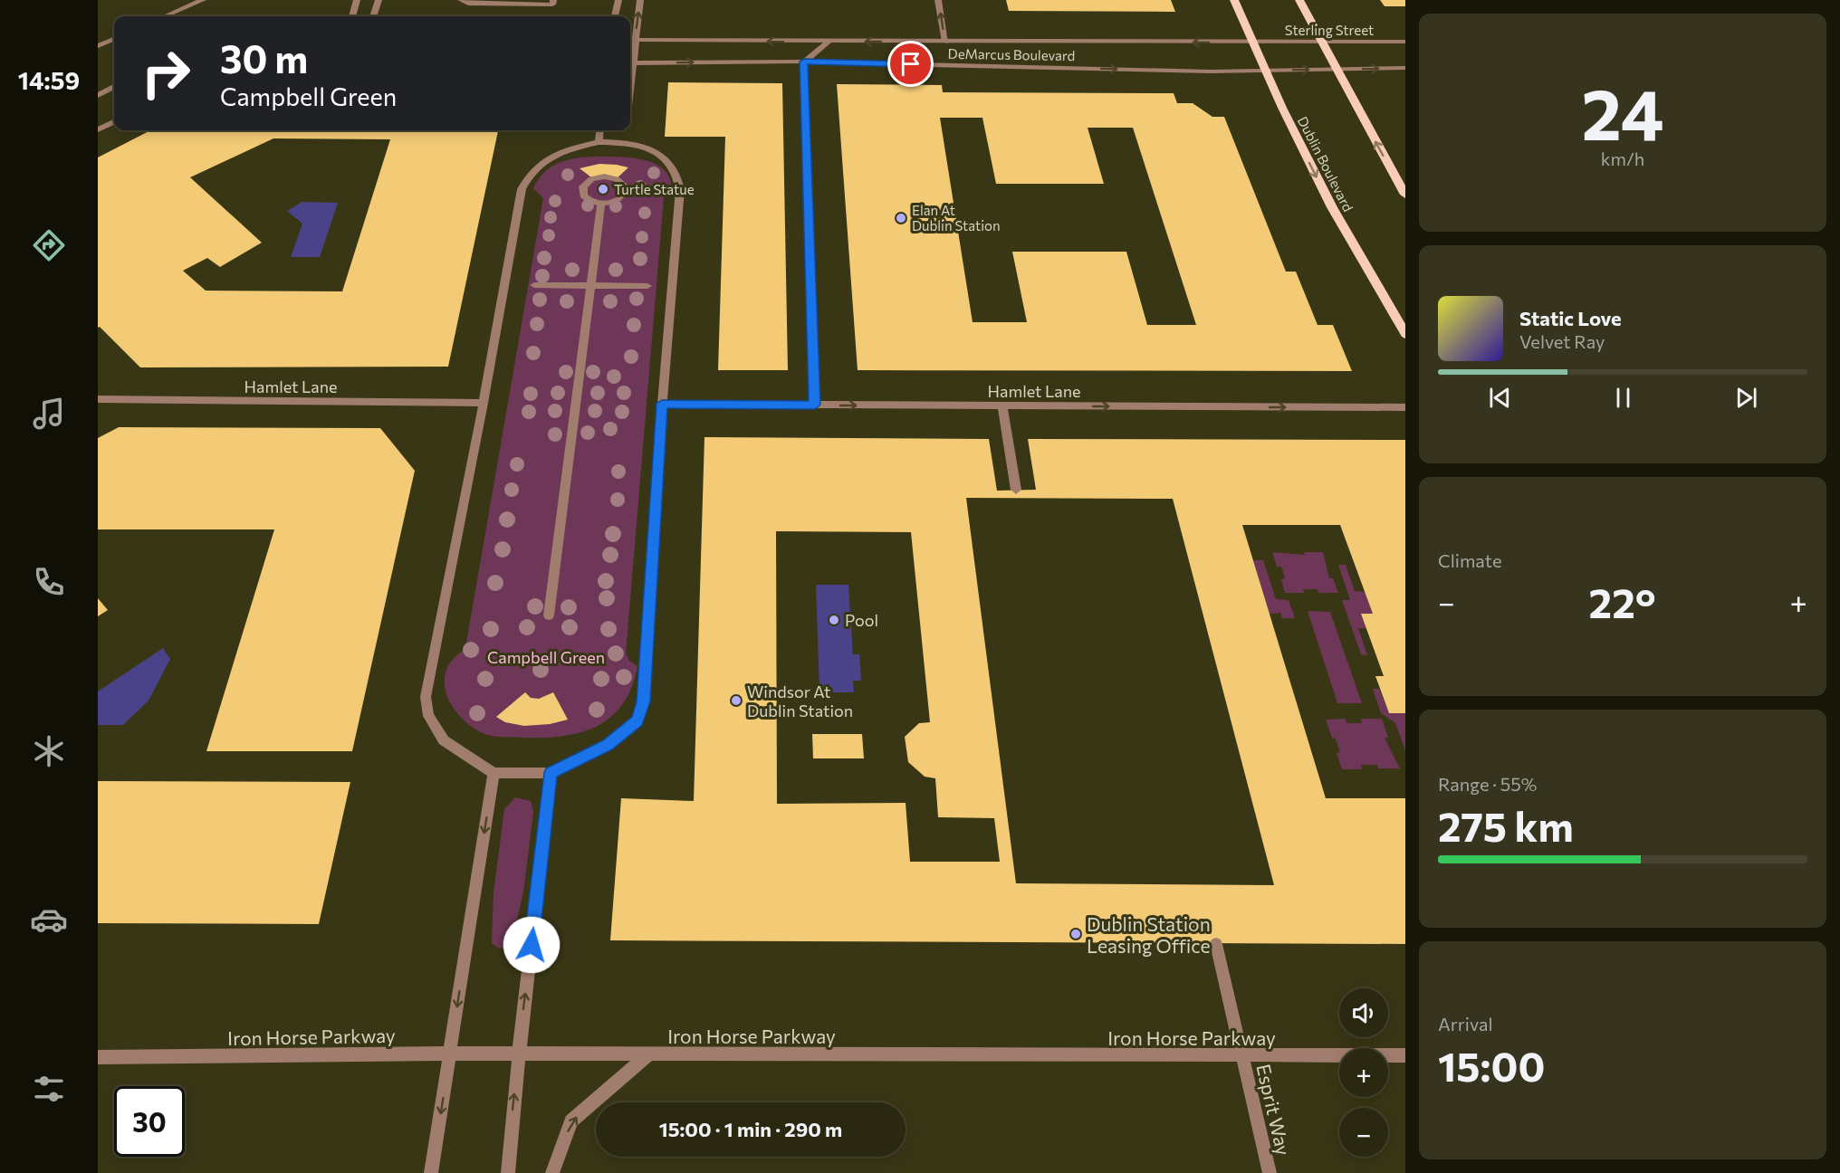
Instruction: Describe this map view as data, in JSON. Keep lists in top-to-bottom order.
{
  "streets": {
    "main road": ["Dublin Boulevard"],
    "street": [
      "Sterling Street",
      "DeMarcus Boulevard",
      "Hamlet Lane",
      "Iron Horse Parkway",
      "Esprit Way"
    ]
  },
  "crossings": [
    ["Sterling Street", "DeMarcus Boulevard"],
    ["Sterling Street", "Dublin Boulevard"],
    ["DeMarcus Boulevard", "Dublin Boulevard"],
    ["Iron Horse Parkway", "Esprit Way"]
  ],
  "one_way": ["Hamlet Lane"],
  "parks": ["Campbell Green"],
  "places": [
    "Turtle Statue",
    "Elan At Dublin Station",
    "Pool",
    "Windsor At Dublin Station",
    "Dublin Station Leasing Office"
  ],
  "page": {
    "tabs": "14:59",
    "tile": [
      ["24", "km/h"],
      "Climate",
      ["Range · 55%", "275 km"],
      ["Arrival", "15:00"]
    ],
    "turn": ["30 m", "Campbell Green"],
    "song": ["Static Love", "Velvet Ray"],
    "heat": ["−", "22°", "+"],
    "map_buttons": ["+", "−"],
    "limit": "30",
    "trip": "15:00 · 1 min · 290 m"
  }
}
